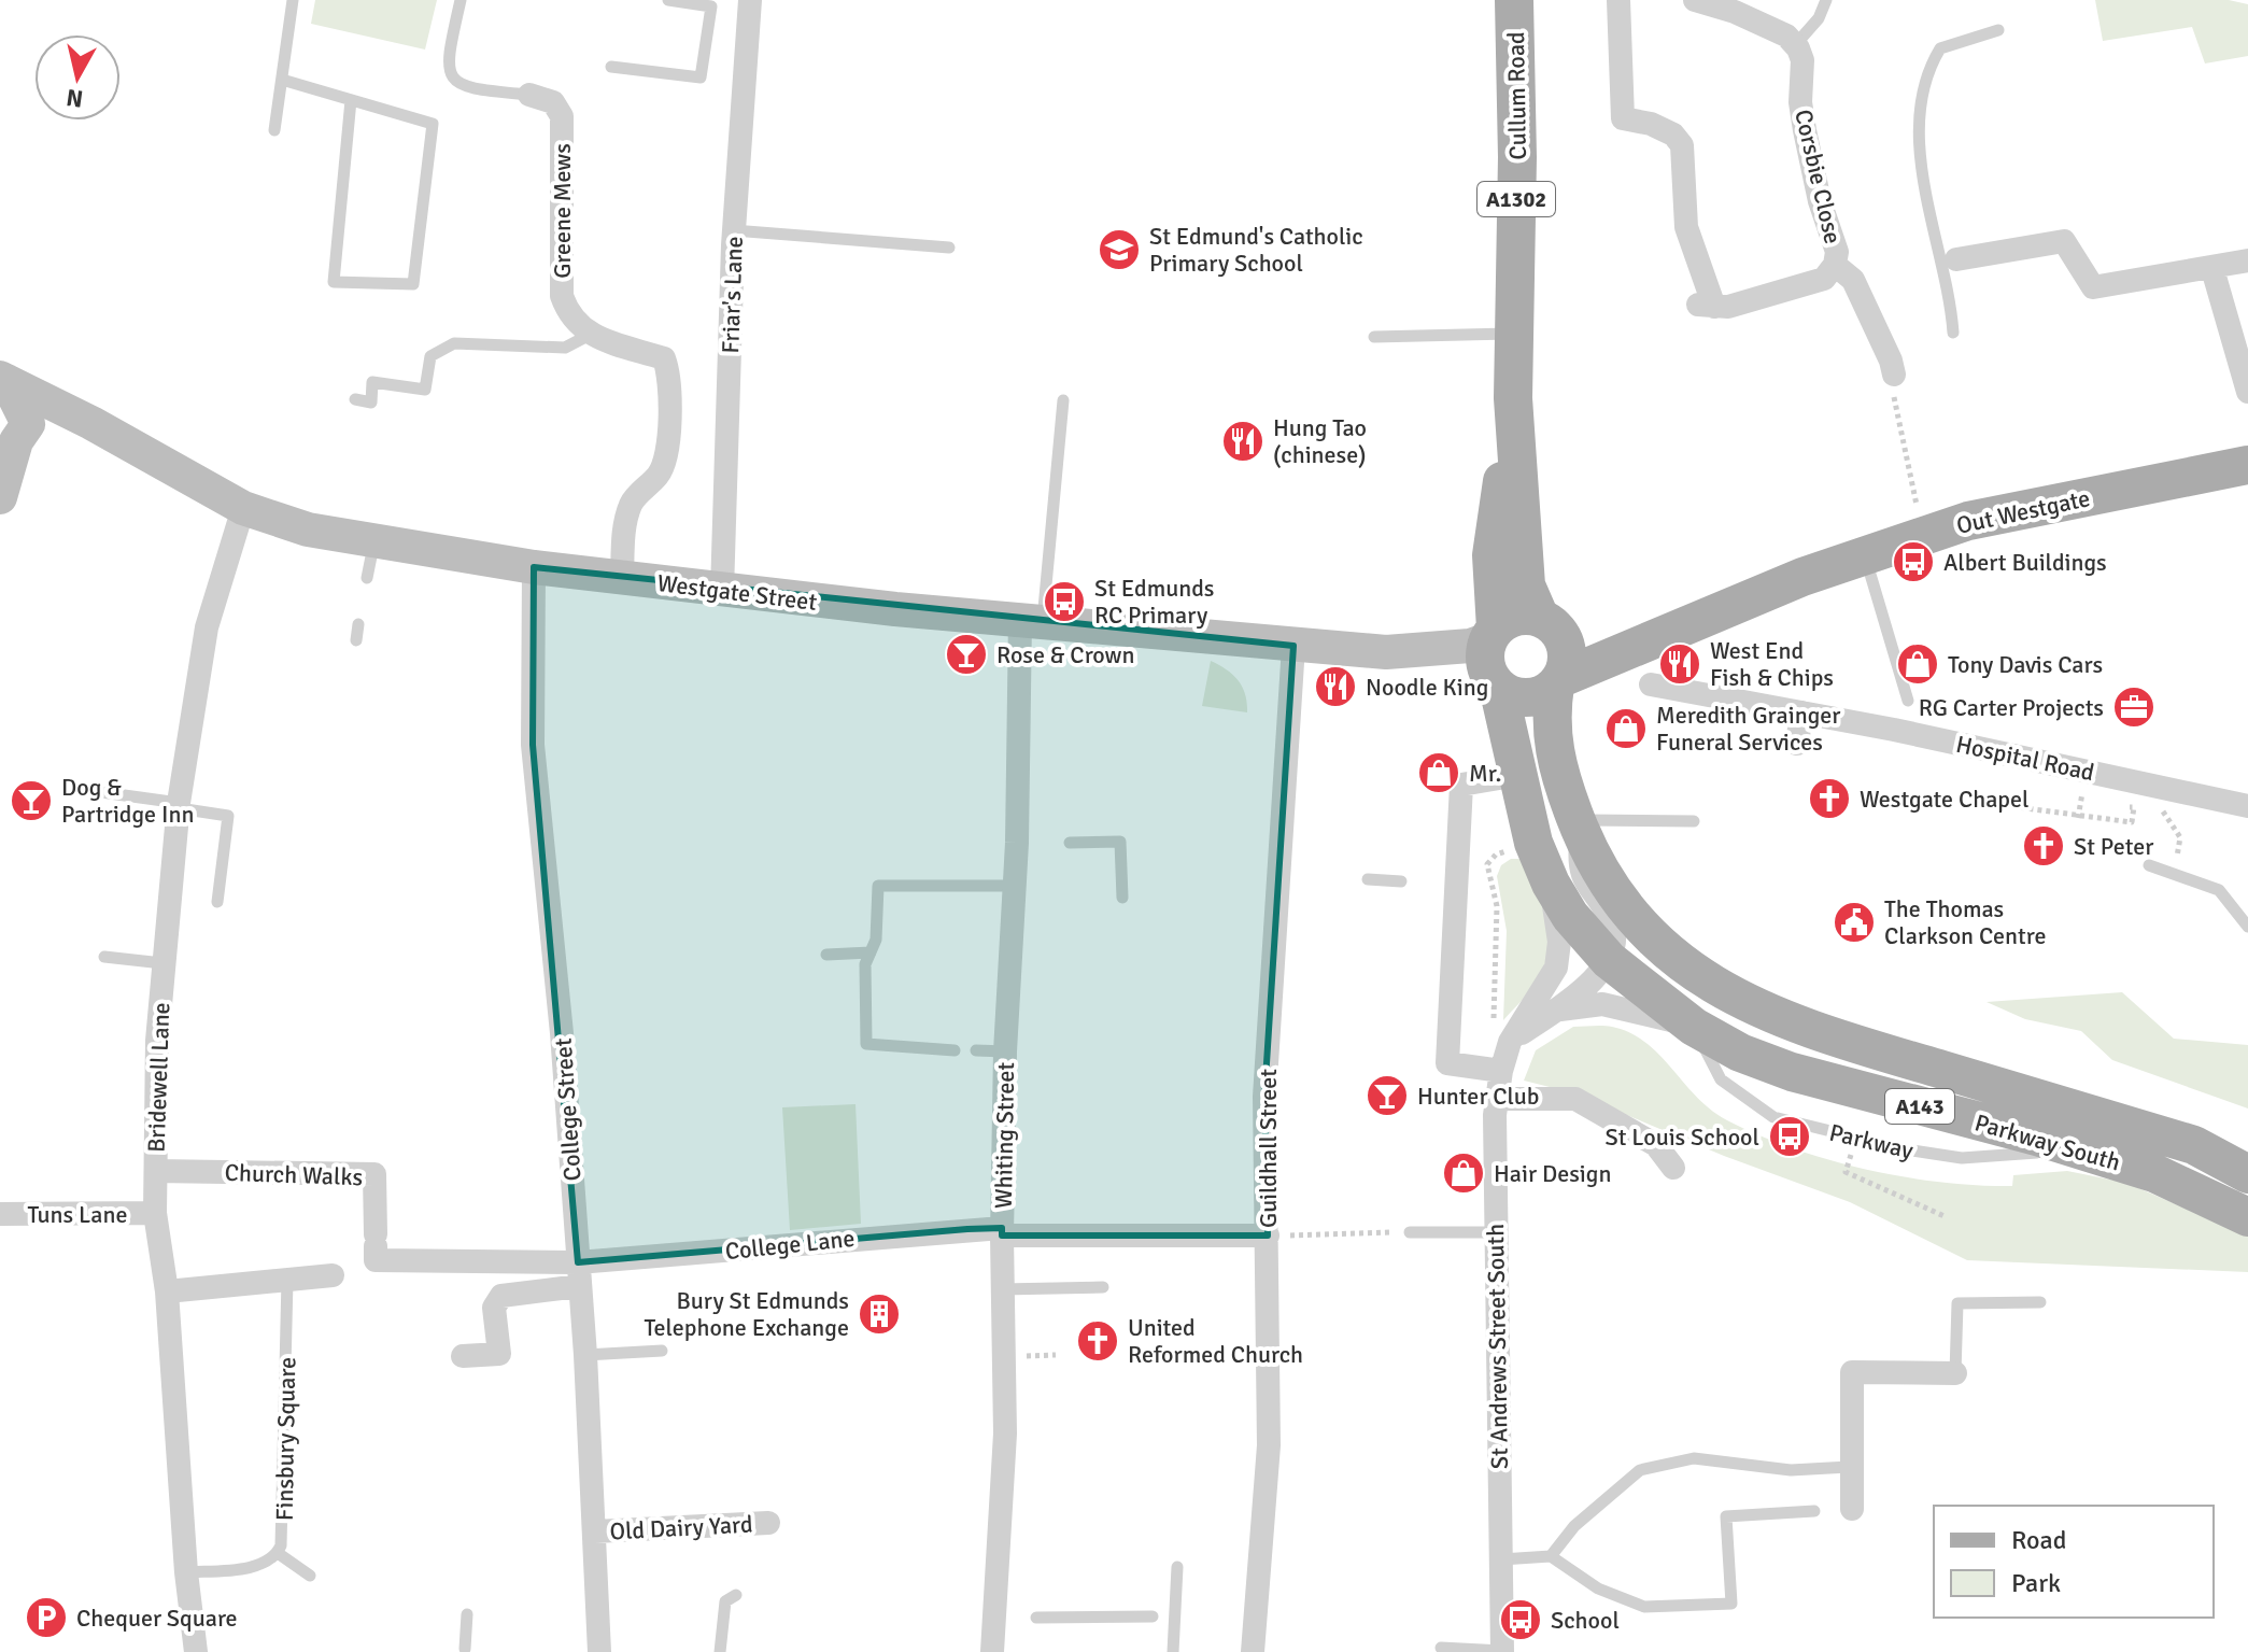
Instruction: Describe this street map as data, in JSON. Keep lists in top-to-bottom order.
{
  "streets": {
    "main road": [
      "Cullum Road",
      "A1302",
      "Out Westgate",
      "A143",
      "Parkway South"
    ],
    "street": [
      "Corsbie Close",
      "Greene Mews",
      "Friar's Lane",
      "Westgate Street",
      "Hospital Road",
      "Bridewell Lane",
      "College Street",
      "Whiting Street",
      "Guildhall Street",
      "Church Walks",
      "Tuns Lane",
      "College Lane",
      "St Andrews Street South",
      "Old Dairy Yard"
    ],
    "lane": ["Parkway", "Finsbury Square"]
  },
  "crossings": [
    ["Cullum Road", "Out Westgate"],
    ["Cullum Road", "Westgate Street"],
    ["Cullum Road", "A143"],
    ["Cullum Road", "Parkway South"],
    ["Friar's Lane", "Westgate Street"],
    ["Out Westgate", "Westgate Street"],
    ["Out Westgate", "A143"],
    ["Out Westgate", "Parkway South"],
    ["Westgate Street", "Bridewell Lane"],
    ["Westgate Street", "A143"],
    ["Westgate Street", "College Street"],
    ["Westgate Street", "Whiting Street"],
    ["Westgate Street", "Parkway South"],
    ["Westgate Street", "Guildhall Street"],
    ["Bridewell Lane", "Church Walks"],
    ["Bridewell Lane", "Tuns Lane"],
    ["Bridewell Lane", "Finsbury Square"],
    ["A143", "Parkway South"],
    ["College Street", "Church Walks"],
    ["College Street", "College Lane"],
    ["College Street", "Old Dairy Yard"],
    ["Whiting Street", "College Lane"],
    ["Parkway", "Parkway South"],
    ["Parkway South", "St Andrews Street South"],
    ["Guildhall Street", "College Lane"],
    ["Church Walks", "College Lane"]
  ],
  "places": {
    "school or university": ["St Edmund's Catholic Primary School"],
    "restaurant": ["Hung Tao (chinese)", "West End Fish & Chips", "Noodle King"],
    "bus stop": [
      "Albert Buildings",
      "St Edmunds RC Primary",
      "St Louis School",
      "School"
    ],
    "bar": ["Rose & Crown", "Dog & Partridge Inn", "Hunter Club"],
    "shop": [
      "Tony Davis Cars",
      "Meredith Grainger Funeral Services",
      "Mr.",
      "Hair Design"
    ],
    "office": ["RG Carter Projects"],
    "church": ["Westgate Chapel", "St Peter", "United Reformed Church"],
    "public building": ["The Thomas Clarkson Centre"],
    "building": ["Bury St Edmunds Telephone Exchange"],
    "parking": ["Chequer Square"]
  },
  "legend": ["Road", "Park"],
  "north": "bottom"
}
